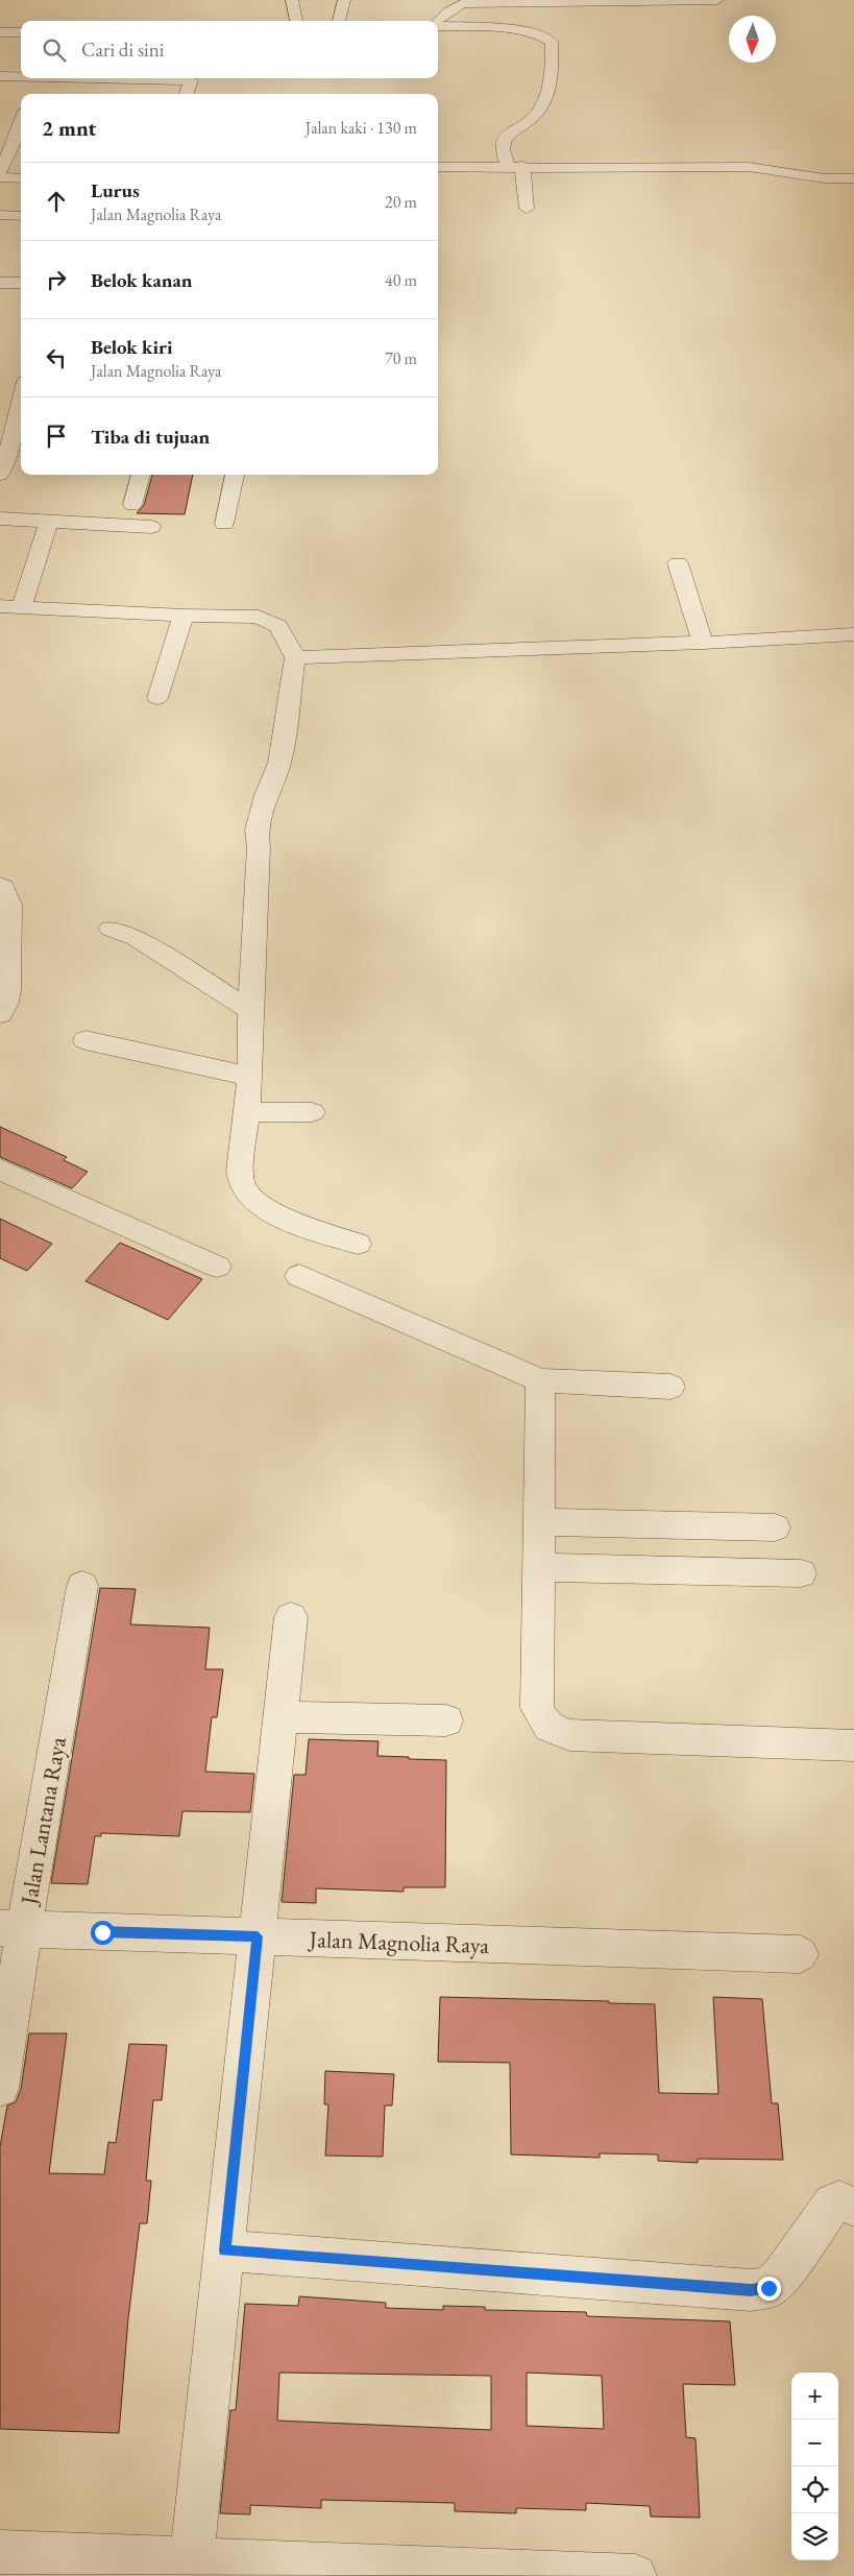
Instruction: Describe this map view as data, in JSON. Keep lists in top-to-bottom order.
{
  "streets": {
    "street": ["Jalan Lantana Raya", "Jalan Magnolia Raya"]
  },
  "crossings": [
    ["Jalan Lantana Raya", "Jalan Magnolia Raya"]
  ],
  "north": "bottom",
  "page": {
    "search": "Cari di sini",
    "heading": ["2 mnt", "Jalan kaki · 130 m"],
    "list": [
      ["Lurus", "Jalan Magnolia Raya", "20 m"],
      ["Belok kanan", "40 m"],
      ["Belok kiri", "Jalan Magnolia Raya", "70 m"],
      "Tiba di tujuan"
    ],
    "map_buttons": ["+", "−"]
  }
}
